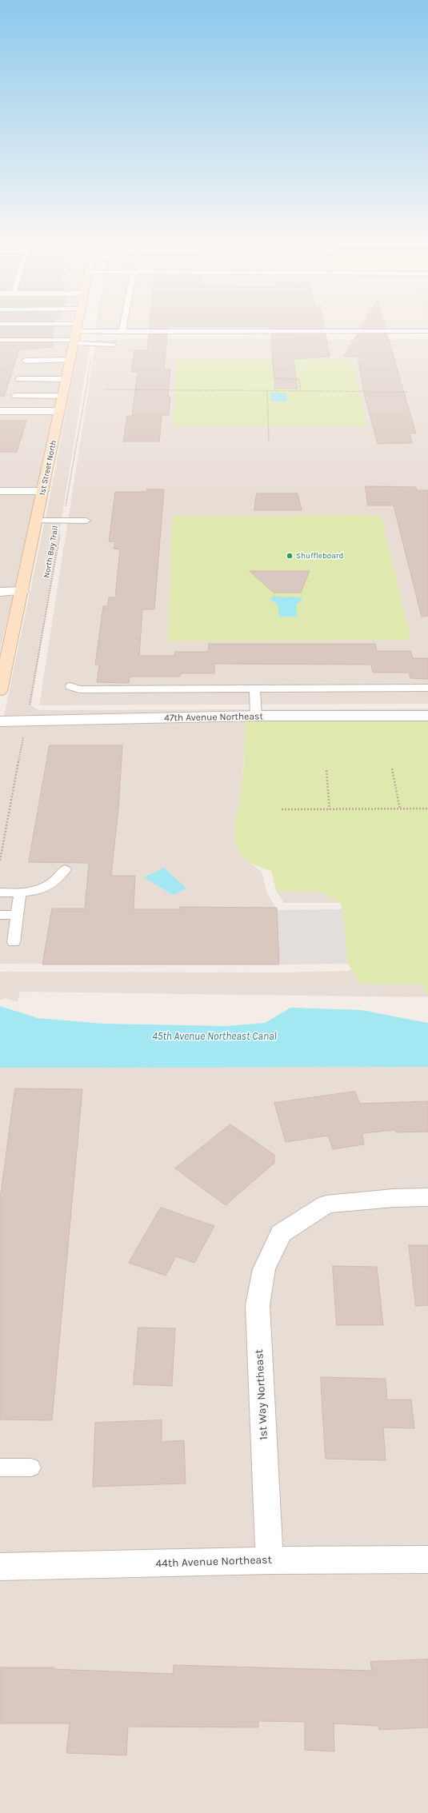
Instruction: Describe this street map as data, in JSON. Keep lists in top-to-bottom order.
{
  "streets": {
    "street": [
      "1st Street North",
      "47th Avenue Northeast",
      "1st Way Northeast",
      "44th Avenue Northeast"
    ],
    "path": ["North Bay Trail"]
  },
  "crossings": [
    ["North Bay Trail", "47th Avenue Northeast"],
    ["1st Way Northeast", "44th Avenue Northeast"]
  ],
  "water": ["45th Avenue Northeast Canal"],
  "places": ["Shuffleboard"]
}
